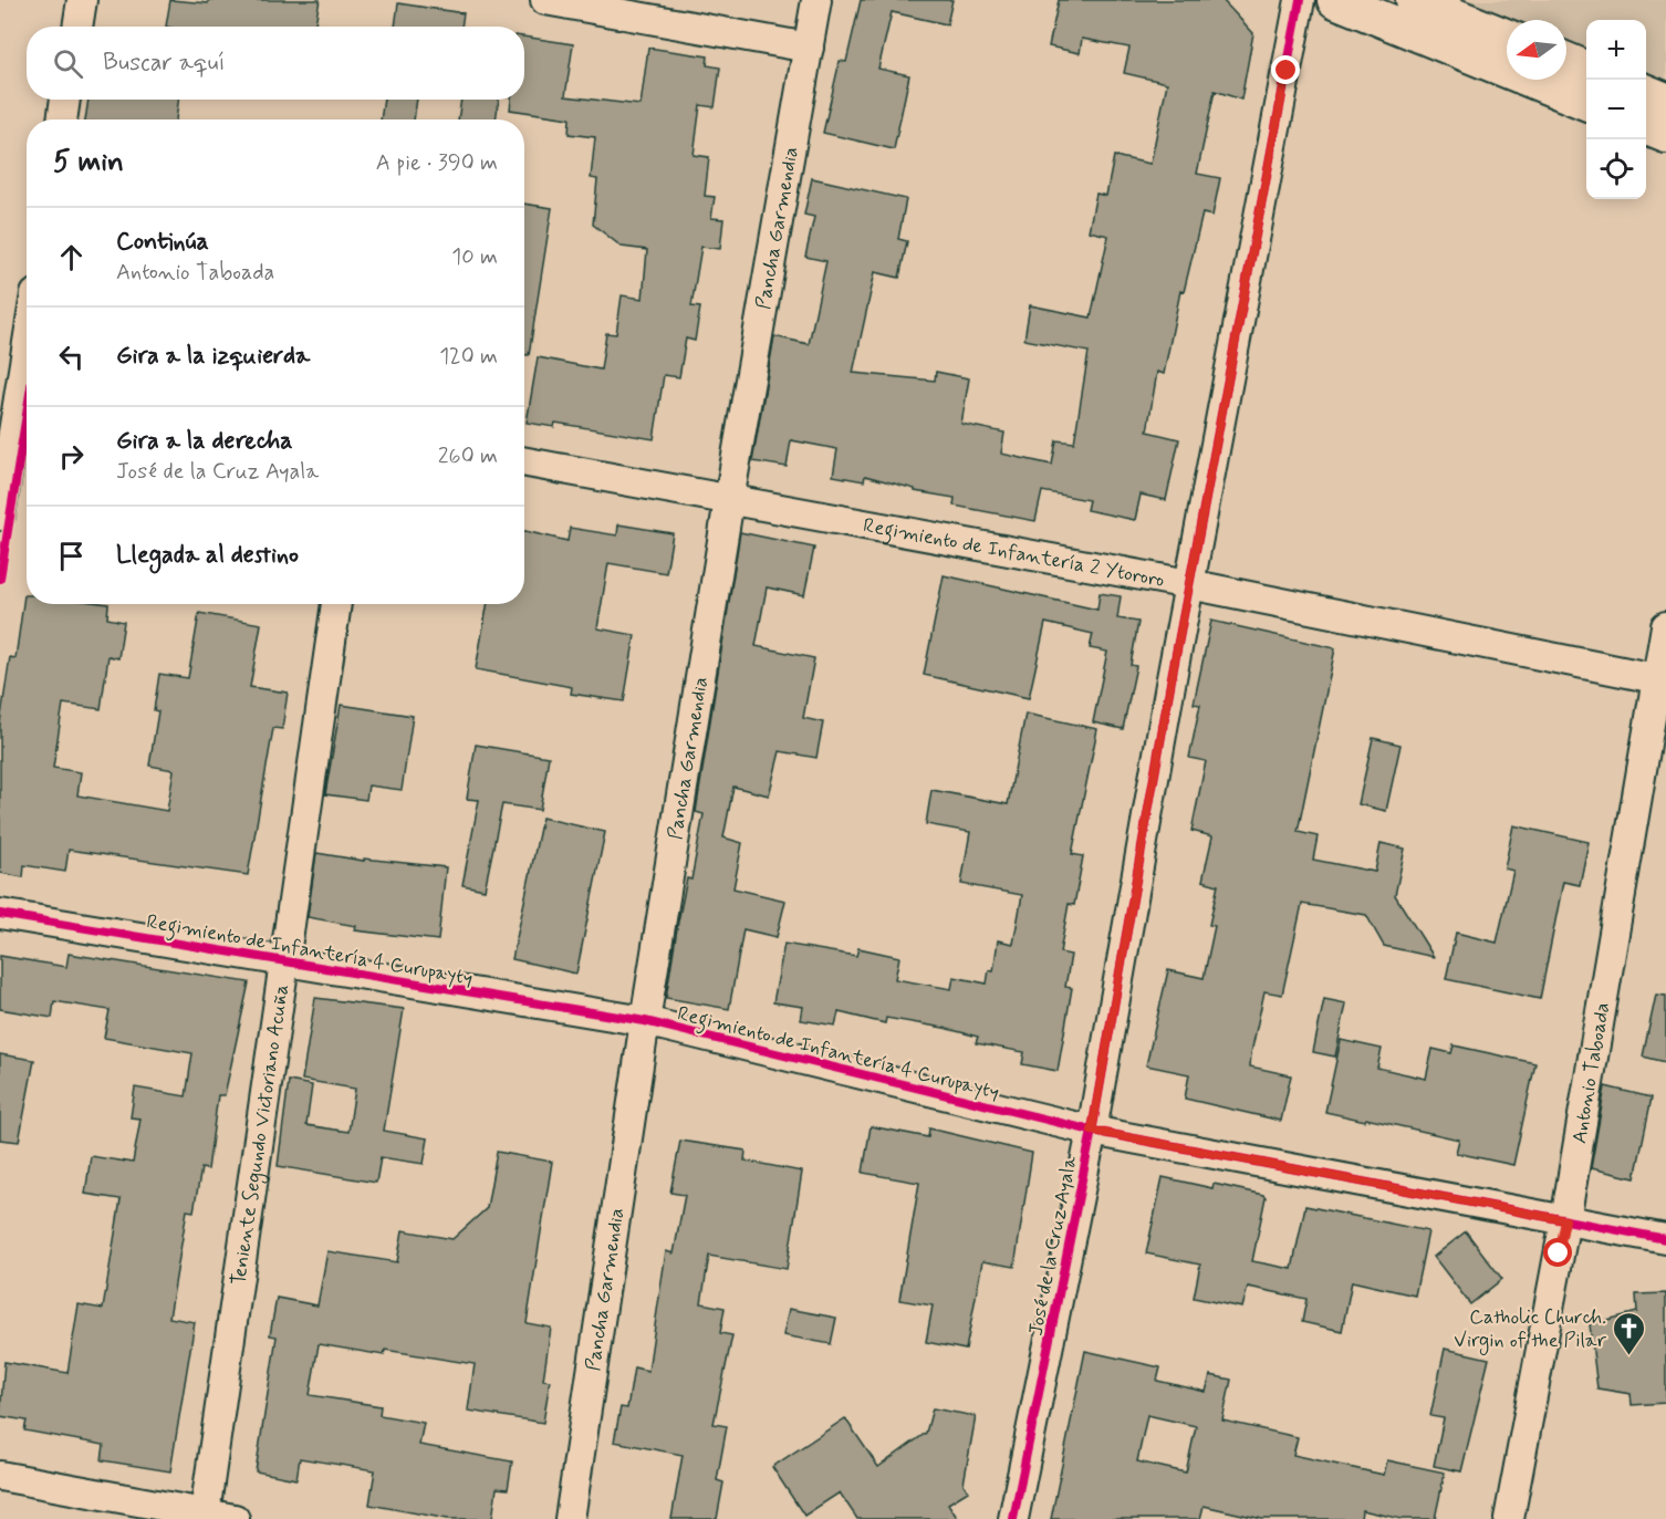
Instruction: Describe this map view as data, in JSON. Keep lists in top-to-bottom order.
{
  "streets": {
    "street": [
      "Pancha Garmendia",
      "Regimiento de Infantería 2 Ytororo",
      "Regimiento de Infantería 4 Curupayty",
      "Antonio Taboada",
      "Teniente Segundo Victoriano Acuña",
      "José de la Cruz Ayala"
    ]
  },
  "crossings": [
    ["Pancha Garmendia", "Regimiento de Infantería 2 Ytororo"],
    ["Pancha Garmendia", "Regimiento de Infantería 4 Curupayty"],
    ["Regimiento de Infantería 2 Ytororo", "Antonio Taboada"],
    ["Regimiento de Infantería 2 Ytororo", "José de la Cruz Ayala"],
    ["Regimiento de Infantería 4 Curupayty", "Antonio Taboada"],
    ["Regimiento de Infantería 4 Curupayty", "Teniente Segundo Victoriano Acuña"],
    ["Regimiento de Infantería 4 Curupayty", "José de la Cruz Ayala"]
  ],
  "places": {
    "church": ["Catholic Church. Virgin of the Pilar"]
  },
  "north": "left",
  "page": {
    "map_buttons": ["+", "−"],
    "search": "Buscar aquí",
    "heading": ["5 min", "A pie · 390 m"],
    "list": [
      ["Continúa", "Antonio Taboada", "10 m"],
      ["Gira a la izquierda", "120 m"],
      ["Gira a la derecha", "José de la Cruz Ayala", "260 m"],
      "Llegada al destino"
    ]
  }
}
